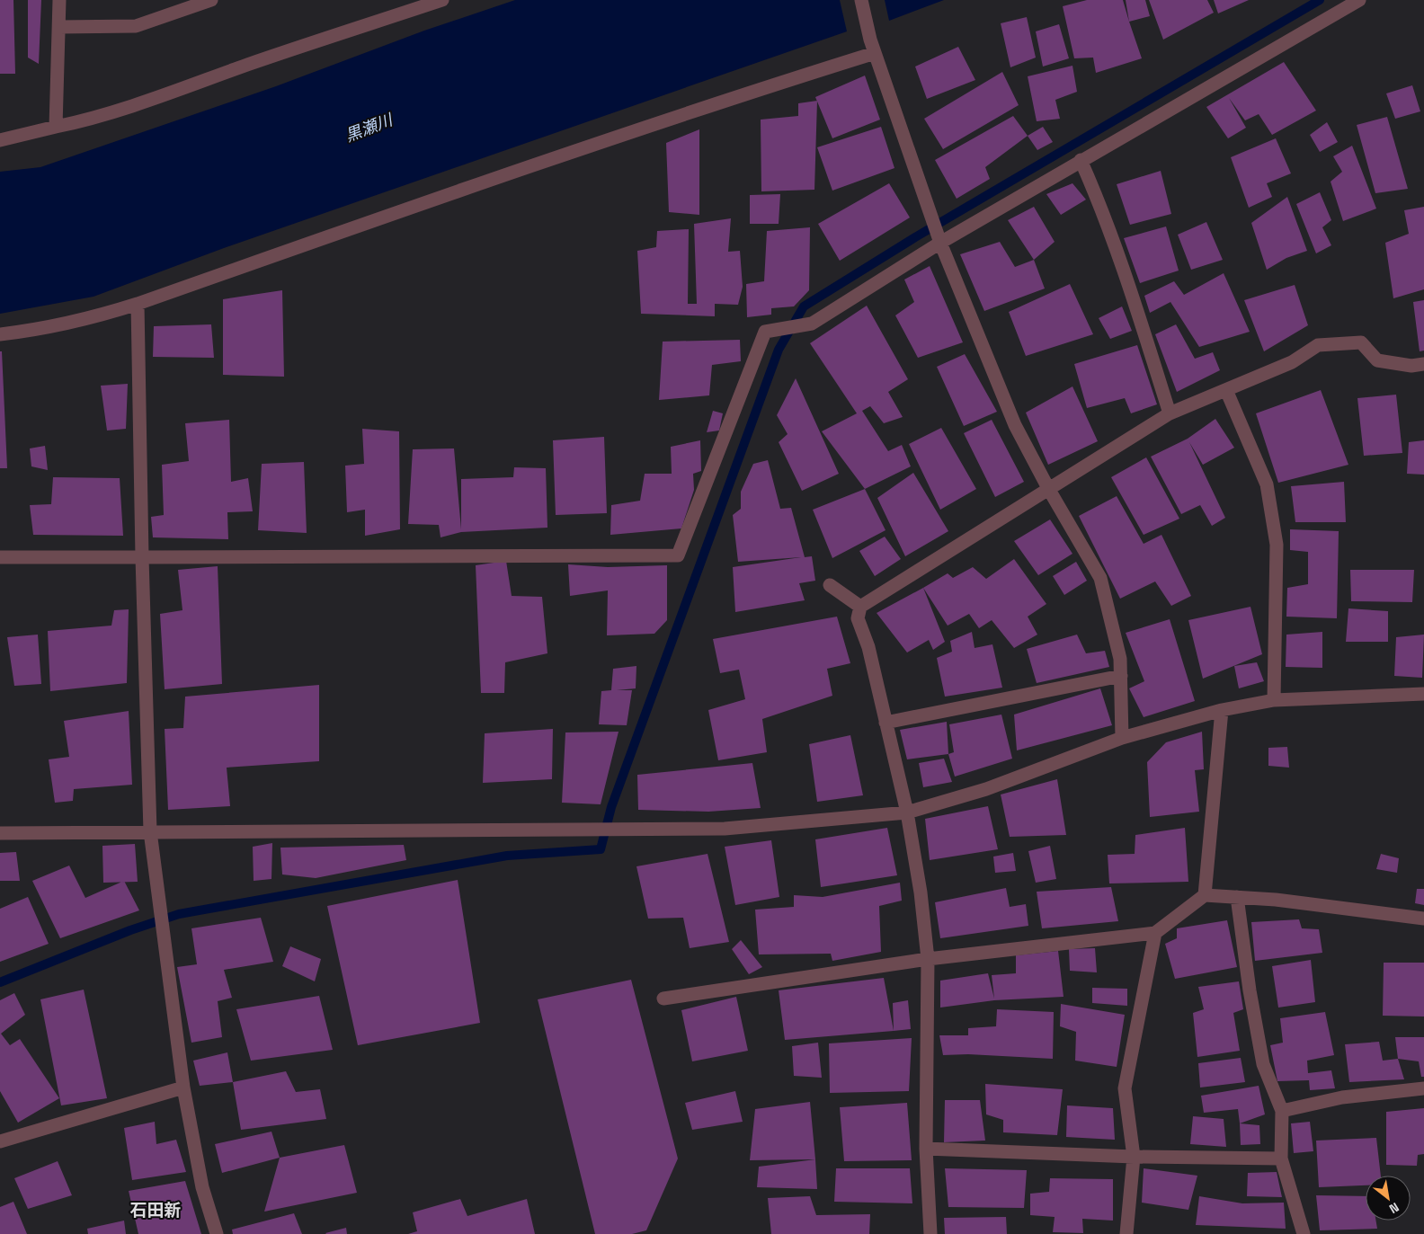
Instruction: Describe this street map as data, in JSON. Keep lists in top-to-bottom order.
{
  "districts": ["石田新"],
  "water": ["黒瀬川"],
  "north": "bottom right"
}
